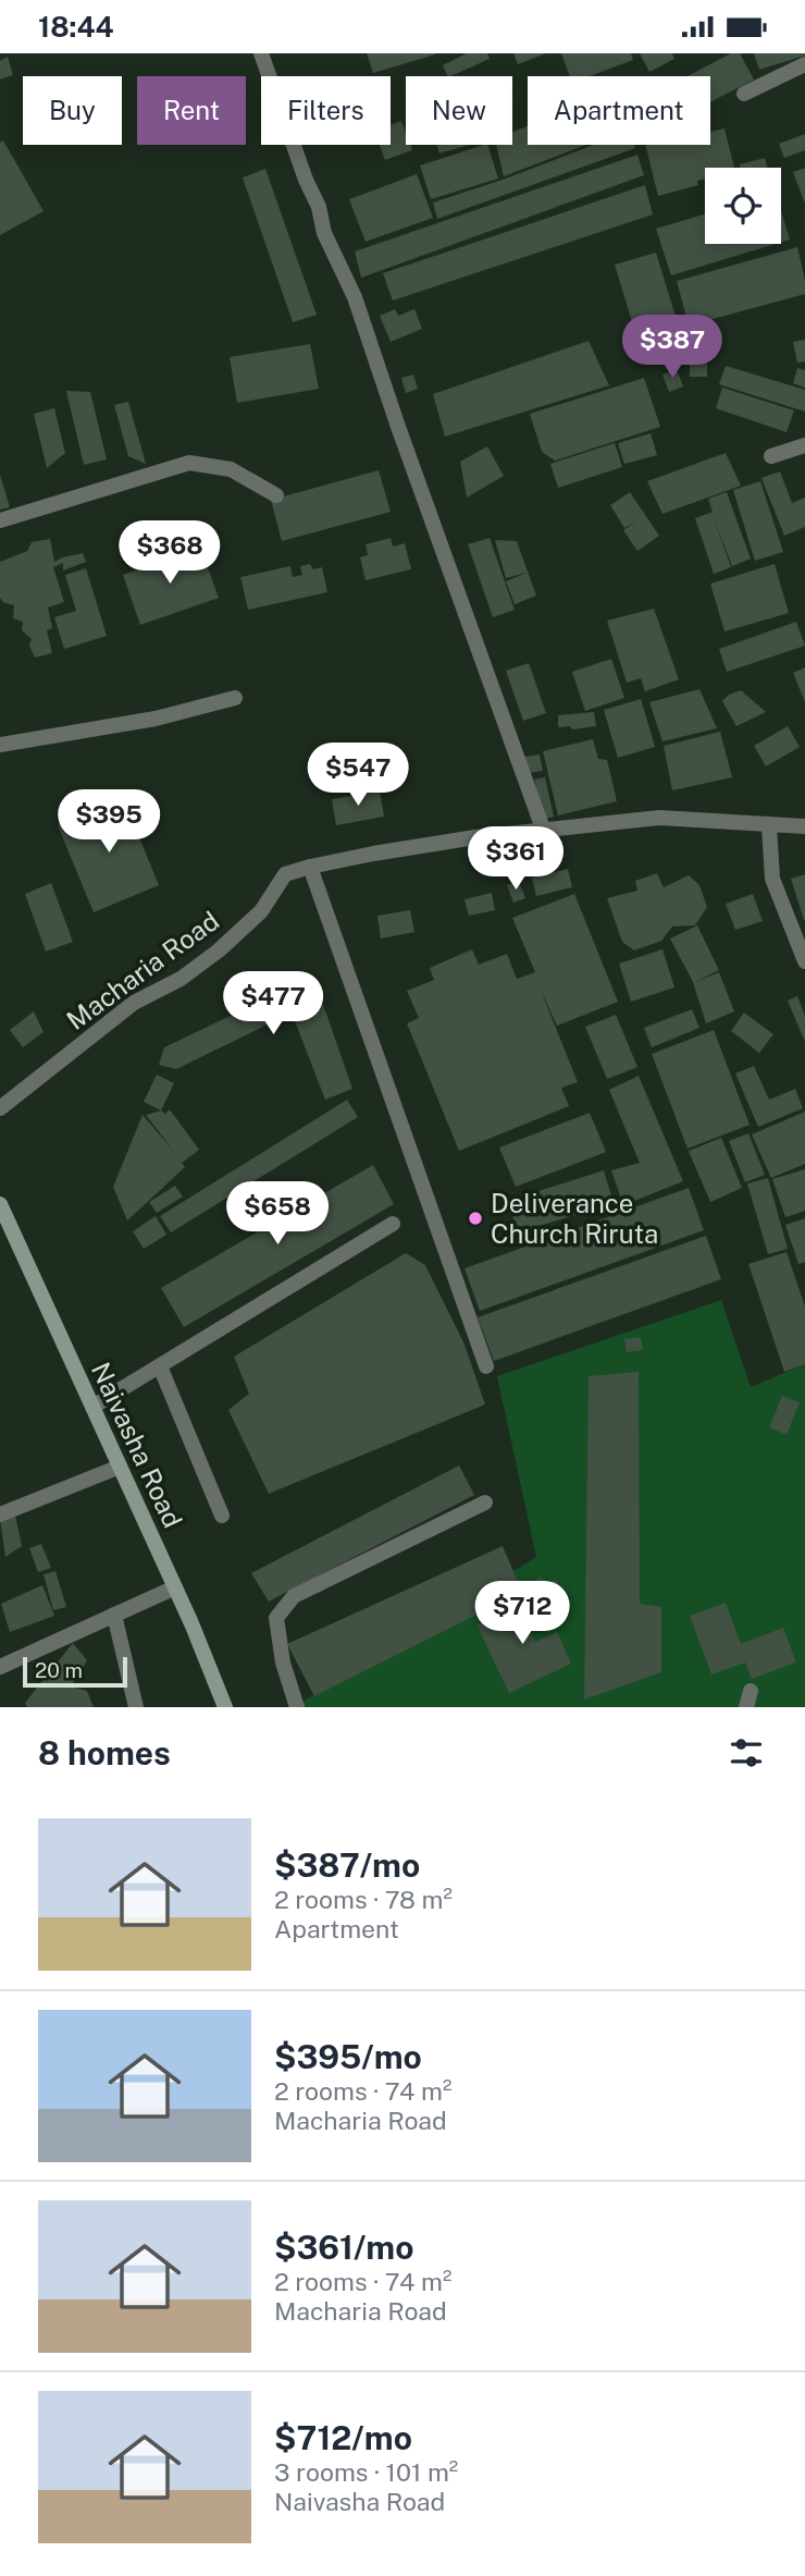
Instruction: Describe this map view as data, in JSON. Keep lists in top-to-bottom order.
{
  "streets": {
    "main road": ["Naivasha Road"],
    "street": ["Macharia Road"]
  },
  "places": ["Deliverance Church Riruta"],
  "scale_bar": "20 m",
  "page": {
    "status": "18:44",
    "chip": [
      "Buy",
      "Rent",
      "Filters",
      "New",
      "Apartment"
    ],
    "price": [
      "$387",
      "$368",
      "$547",
      "$395",
      "$361",
      "$477",
      "$658",
      "$712"
    ],
    "scale": "20 m",
    "heading": "8 homes",
    "list": [
      {
        "name": "$387/mo",
        "note": "2 rooms · 78 m² · Apartment"
      },
      {
        "name": "$395/mo",
        "note": "2 rooms · 74 m² · Macharia Road"
      },
      {
        "name": "$361/mo",
        "note": "2 rooms · 74 m² · Macharia Road"
      },
      {
        "name": "$712/mo",
        "note": "3 rooms · 101 m² · Naivasha Road"
      }
    ]
  }
}
